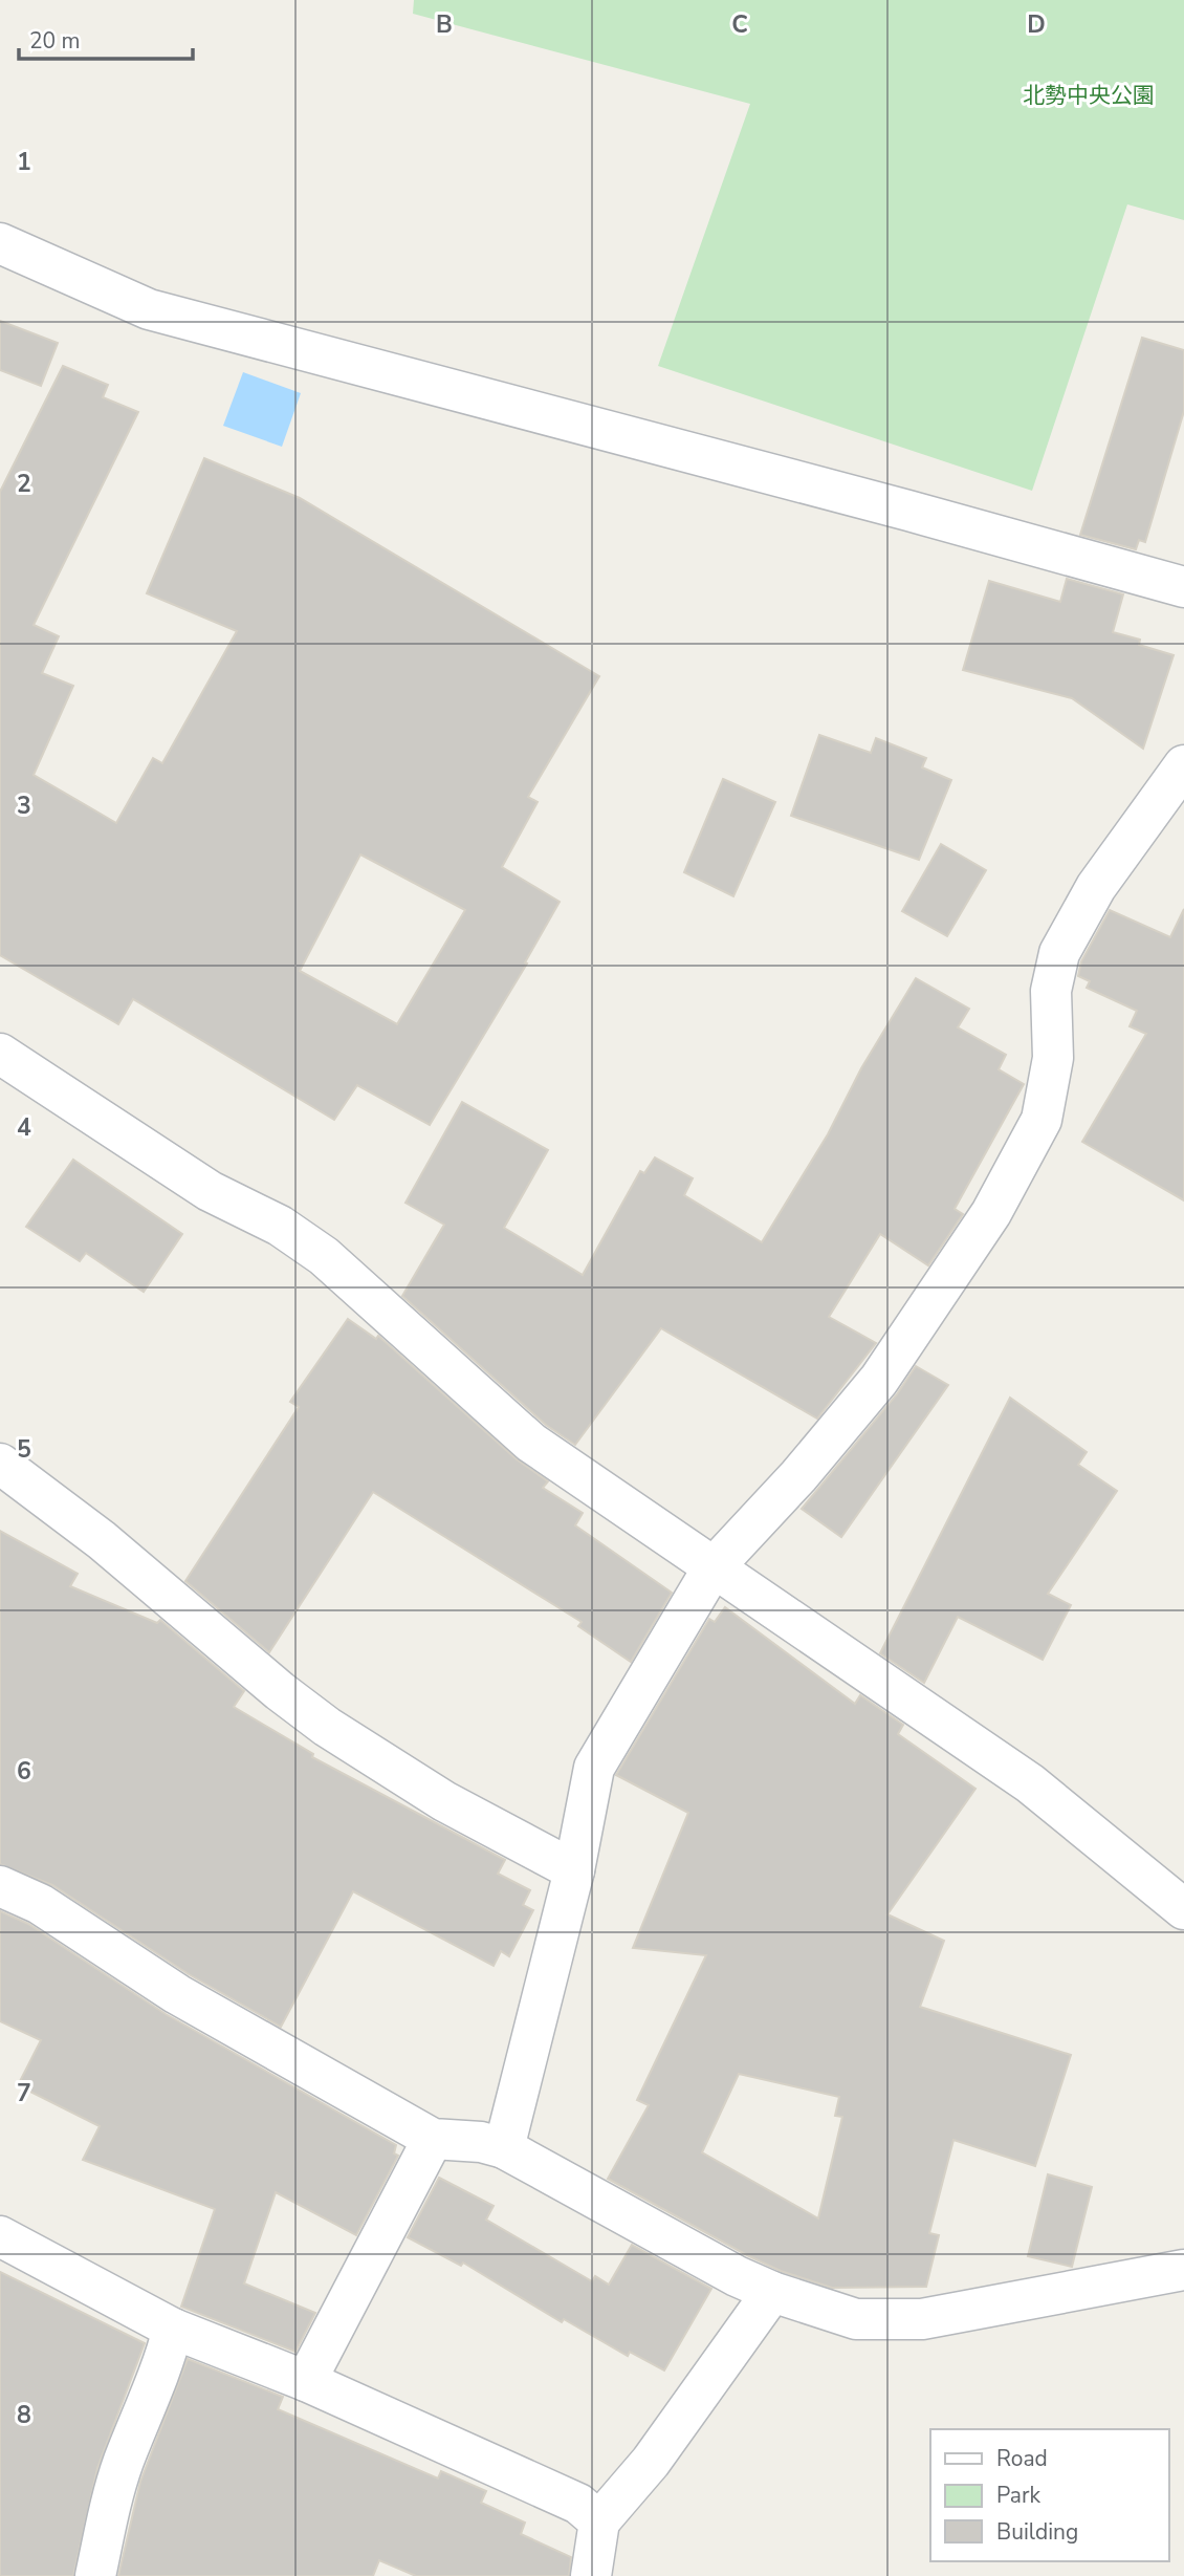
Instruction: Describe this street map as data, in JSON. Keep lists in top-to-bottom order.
{
  "parks": ["北勢中央公園"],
  "legend": ["Road", "Park", "Building"],
  "scale_bar": "20 m",
  "grid": {
    "columns": ["B", "C", "D"],
    "rows": [
      "1",
      "2",
      "3",
      "4",
      "5",
      "6",
      "7",
      "8"
    ]
  }
}
